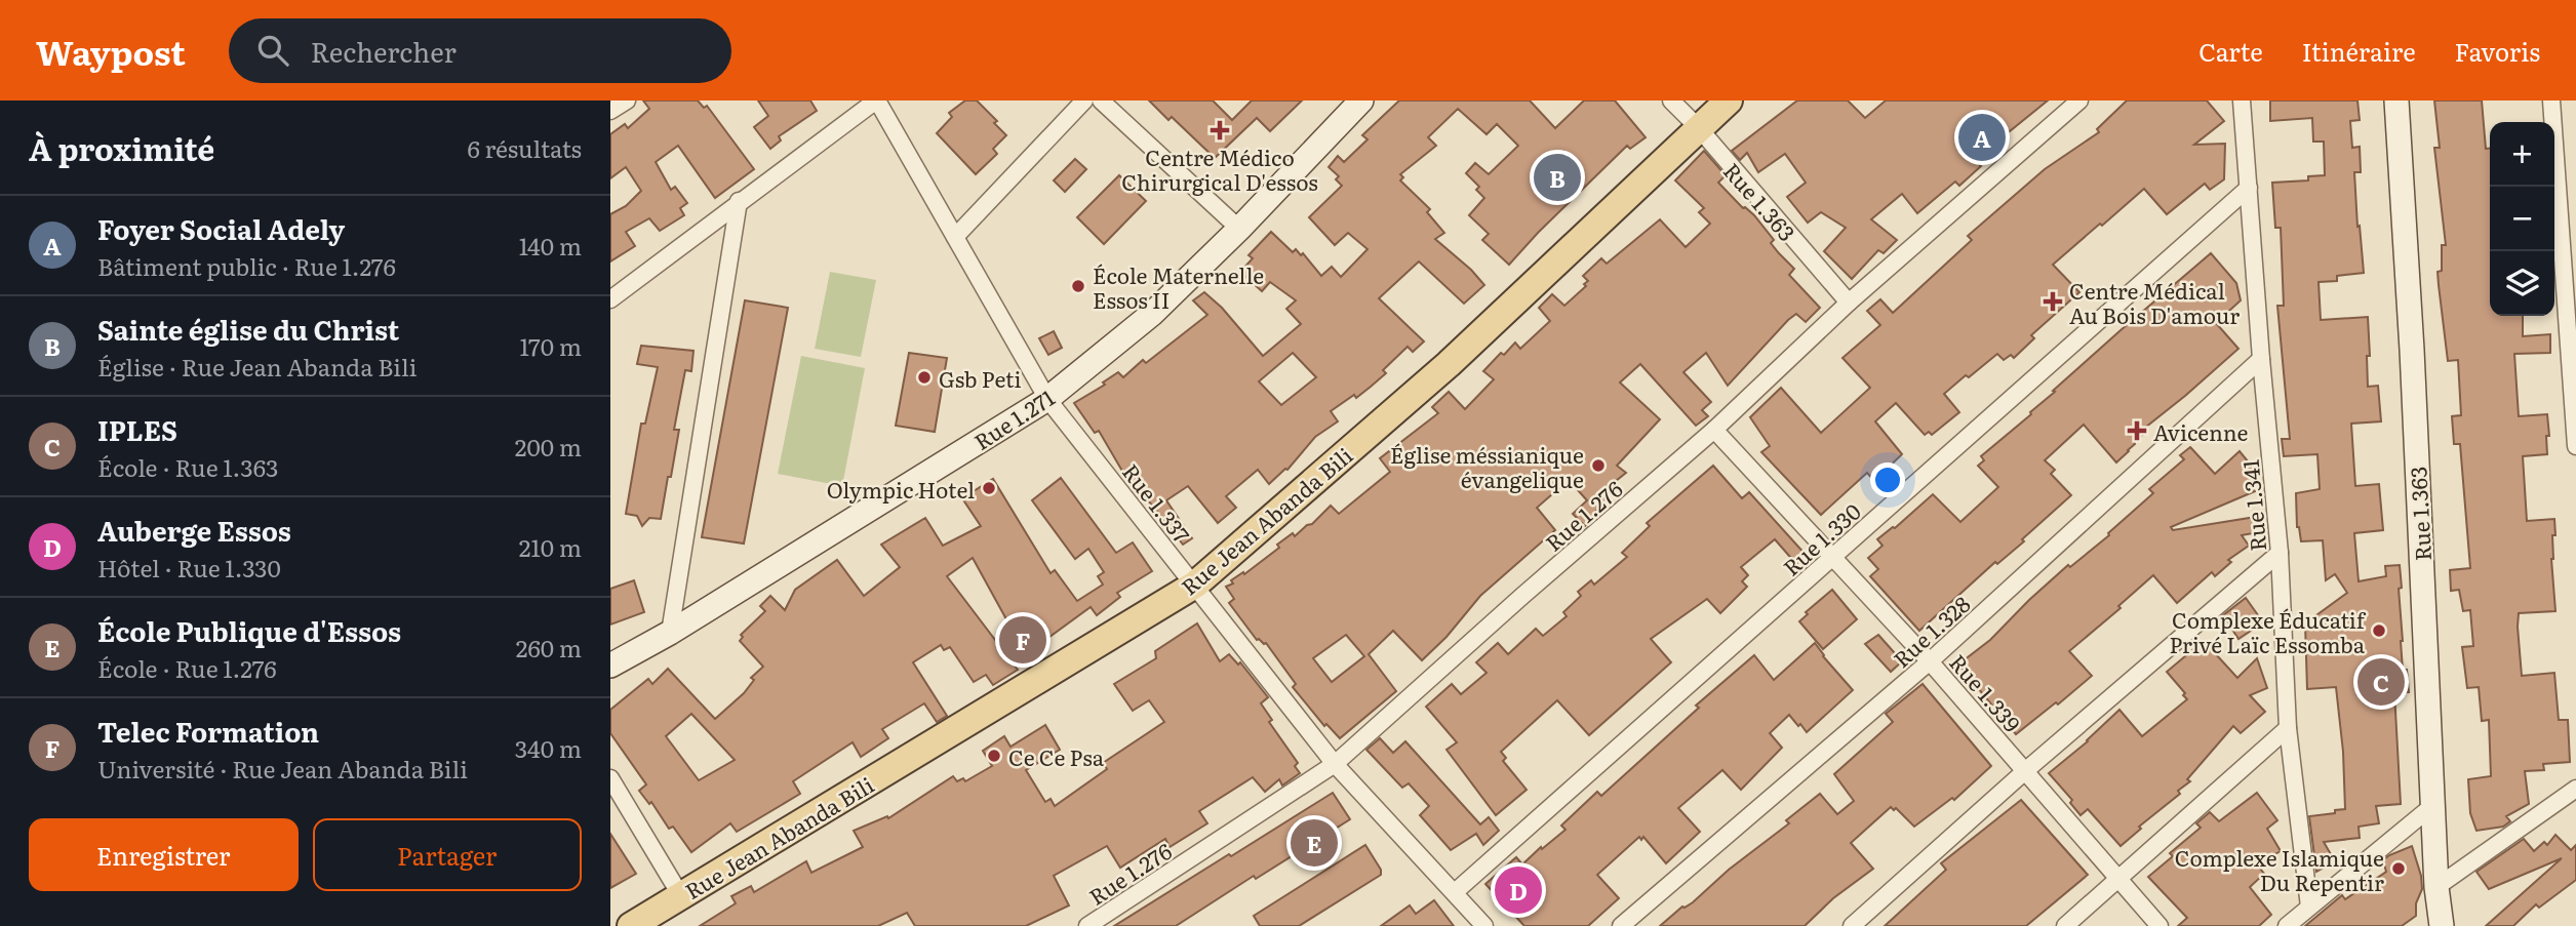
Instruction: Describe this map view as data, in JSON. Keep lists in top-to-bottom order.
{
  "streets": {
    "main road": ["Rue Jean Abanda Bili"],
    "street": [
      "Rue 1.363",
      "Rue 1.271",
      "Rue 1.337",
      "Rue 1.341",
      "Rue 1.276",
      "Rue 1.330",
      "Rue 1.328",
      "Rue 1.339"
    ]
  },
  "crossings": [
    ["Rue 1.363", "Rue 1.276"],
    ["Rue 1.363", "Rue Jean Abanda Bili"],
    ["Rue 1.271", "Rue 1.337"],
    ["Rue 1.337", "Rue 1.276"],
    ["Rue 1.337", "Rue Jean Abanda Bili"],
    ["Rue 1.337", "Rue 1.330"],
    ["Rue 1.341", "Rue 1.330"],
    ["Rue 1.341", "Rue 1.328"],
    ["Rue 1.276", "Rue 1.339"],
    ["Rue 1.330", "Rue 1.339"],
    ["Rue 1.328", "Rue 1.339"]
  ],
  "places": {
    "health": ["Centre Médico Chirurgical D'essos", "Centre Médical Au Bois D'amour", "Avicenne"],
    "other": [
      "École Maternelle Essos II",
      "Gsb Peti",
      "Église méssianique évangelique",
      "Olympic Hotel",
      "Complexe Éducatif Privé Laïc Essomba",
      "Ce Ce Psa",
      "Complexe Islamique Du Repentir"
    ]
  },
  "page": {
    "header": "Waypost",
    "search": "Rechercher",
    "nav": ["Carte", "Itinéraire", "Favoris"],
    "heading": ["À proximité", "6 résultats"],
    "pins": [
      "A",
      "B",
      "F",
      "C",
      "E",
      "D"
    ],
    "map_buttons": ["+", "−"],
    "list": [
      {
        "mark": "A",
        "name": "Foyer Social Adely",
        "note": "Bâtiment public · Rue 1.276",
        "value": "140 m"
      },
      {
        "mark": "B",
        "name": "Sainte église du Christ",
        "note": "Église · Rue Jean Abanda Bili",
        "value": "170 m"
      },
      {
        "mark": "C",
        "name": "IPLES",
        "note": "École · Rue 1.363",
        "value": "200 m"
      },
      {
        "mark": "D",
        "name": "Auberge Essos",
        "note": "Hôtel · Rue 1.330",
        "value": "210 m"
      },
      {
        "mark": "E",
        "name": "École Publique d'Essos",
        "note": "École · Rue 1.276",
        "value": "260 m"
      },
      {
        "mark": "F",
        "name": "Telec Formation",
        "note": "Université · Rue Jean Abanda Bili",
        "value": "340 m"
      }
    ],
    "buttons": ["Enregistrer", "Partager"]
  }
}
